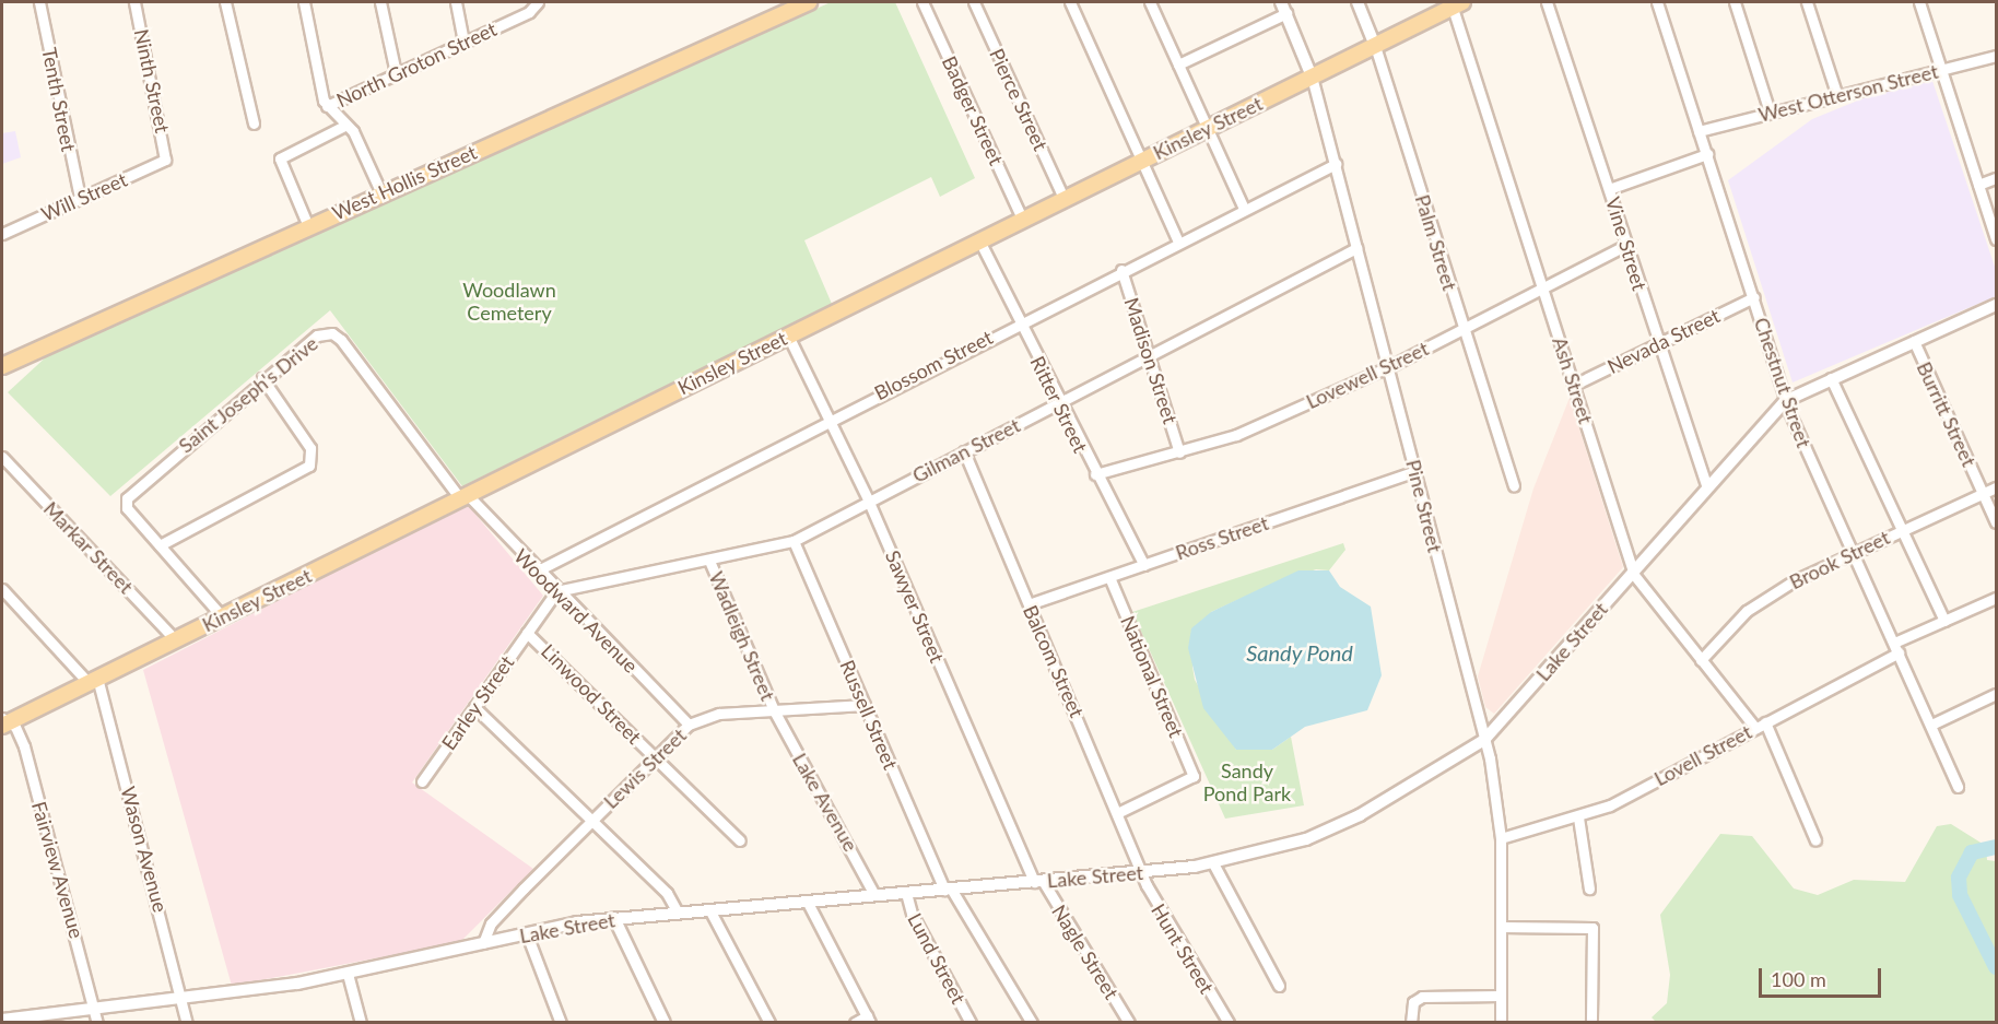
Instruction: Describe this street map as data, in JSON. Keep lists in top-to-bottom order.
{
  "streets": {
    "main road": ["Kinsley Street", "West Hollis Street"],
    "street": [
      "North Groton Street",
      "Ninth Street",
      "West Otterson Street",
      "Tenth Street",
      "Pierce Street",
      "Badger Street",
      "Will Street",
      "Palm Street",
      "Vine Street",
      "Nevada Street",
      "Madison Street",
      "Blossom Street",
      "Lovewell Street",
      "Ash Street",
      "Chestnut Street",
      "Saint Joseph's Drive",
      "Ritter Street",
      "Burritt Street",
      "Gilman Street",
      "Pine Street",
      "Ross Street",
      "Markar Street",
      "Brook Street",
      "Sawyer Street",
      "Woodward Avenue",
      "Wadleigh Street",
      "Lake Street",
      "Balcom Street",
      "National Street",
      "Linwood Street",
      "Earley Street",
      "Russell Street",
      "Lovell Street",
      "Lewis Street",
      "Lake Avenue",
      "Wason Avenue",
      "Fairview Avenue",
      "Hunt Street",
      "Nagle Street",
      "Lund Street"
    ]
  },
  "crossings": [
    ["Ninth Street", "Will Street"],
    ["West Otterson Street", "Chestnut Street"],
    ["Tenth Street", "Will Street"],
    ["Pierce Street", "Kinsley Street"],
    ["Badger Street", "Kinsley Street"],
    ["Kinsley Street", "Palm Street"],
    ["Kinsley Street", "Ash Street"],
    ["Kinsley Street", "Saint Joseph's Drive"],
    ["Kinsley Street", "Ritter Street"],
    ["Kinsley Street", "Pine Street"],
    ["Kinsley Street", "Markar Street"],
    ["Kinsley Street", "Sawyer Street"],
    ["Kinsley Street", "Woodward Avenue"],
    ["Kinsley Street", "Wason Avenue"],
    ["Kinsley Street", "Fairview Avenue"],
    ["Palm Street", "Lovewell Street"],
    ["Vine Street", "Nevada Street"],
    ["Vine Street", "Lovewell Street"],
    ["Vine Street", "Lake Street"],
    ["Nevada Street", "Ash Street"],
    ["Nevada Street", "Chestnut Street"],
    ["Madison Street", "Blossom Street"],
    ["Madison Street", "Lovewell Street"],
    ["Madison Street", "Gilman Street"],
    ["Blossom Street", "Ritter Street"],
    ["Blossom Street", "Pine Street"],
    ["Blossom Street", "Sawyer Street"],
    ["Blossom Street", "Woodward Avenue"],
    ["Lovewell Street", "Ash Street"],
    ["Lovewell Street", "Ritter Street"],
    ["Lovewell Street", "Pine Street"],
    ["Ash Street", "Brook Street"],
    ["Ash Street", "Lake Street"],
    ["Ash Street", "Lovell Street"],
    ["Chestnut Street", "Brook Street"],
    ["Chestnut Street", "Lake Street"],
    ["Chestnut Street", "Lovell Street"],
    ["Saint Joseph's Drive", "Woodward Avenue"],
    ["Ritter Street", "Gilman Street"],
    ["Ritter Street", "Ross Street"],
    ["Burritt Street", "Brook Street"],
    ["Burritt Street", "Lake Street"],
    ["Gilman Street", "Pine Street"],
    ["Gilman Street", "Sawyer Street"],
    ["Gilman Street", "Woodward Avenue"],
    ["Gilman Street", "Wadleigh Street"],
    ["Gilman Street", "Balcom Street"],
    ["Gilman Street", "Earley Street"],
    ["Gilman Street", "Russell Street"],
    ["Pine Street", "Ross Street"],
    ["Pine Street", "Lake Street"],
    ["Pine Street", "Lovell Street"],
    ["Ross Street", "Balcom Street"],
    ["Ross Street", "National Street"],
    ["Sawyer Street", "Lake Street"],
    ["Sawyer Street", "Nagle Street"],
    ["Woodward Avenue", "Earley Street"],
    ["Woodward Avenue", "Lewis Street"],
    ["Wadleigh Street", "Lewis Street"],
    ["Wadleigh Street", "Lake Avenue"],
    ["Lake Street", "Balcom Street"],
    ["Lake Street", "Russell Street"],
    ["Lake Street", "Lewis Street"],
    ["Lake Street", "Lake Avenue"],
    ["Lake Street", "Wason Avenue"],
    ["Lake Street", "Fairview Avenue"],
    ["Lake Street", "Hunt Street"],
    ["Lake Street", "Nagle Street"],
    ["Lake Street", "Lund Street"],
    ["Balcom Street", "National Street"],
    ["Balcom Street", "Hunt Street"],
    ["Linwood Street", "Earley Street"],
    ["Linwood Street", "Lewis Street"],
    ["Russell Street", "Lewis Street"],
    ["Lewis Street", "Lake Avenue"]
  ],
  "water": ["Sandy Pond"],
  "parks": ["Woodlawn Cemetery", "Sandy Pond Park"],
  "scale_bar": "100 m"
}
